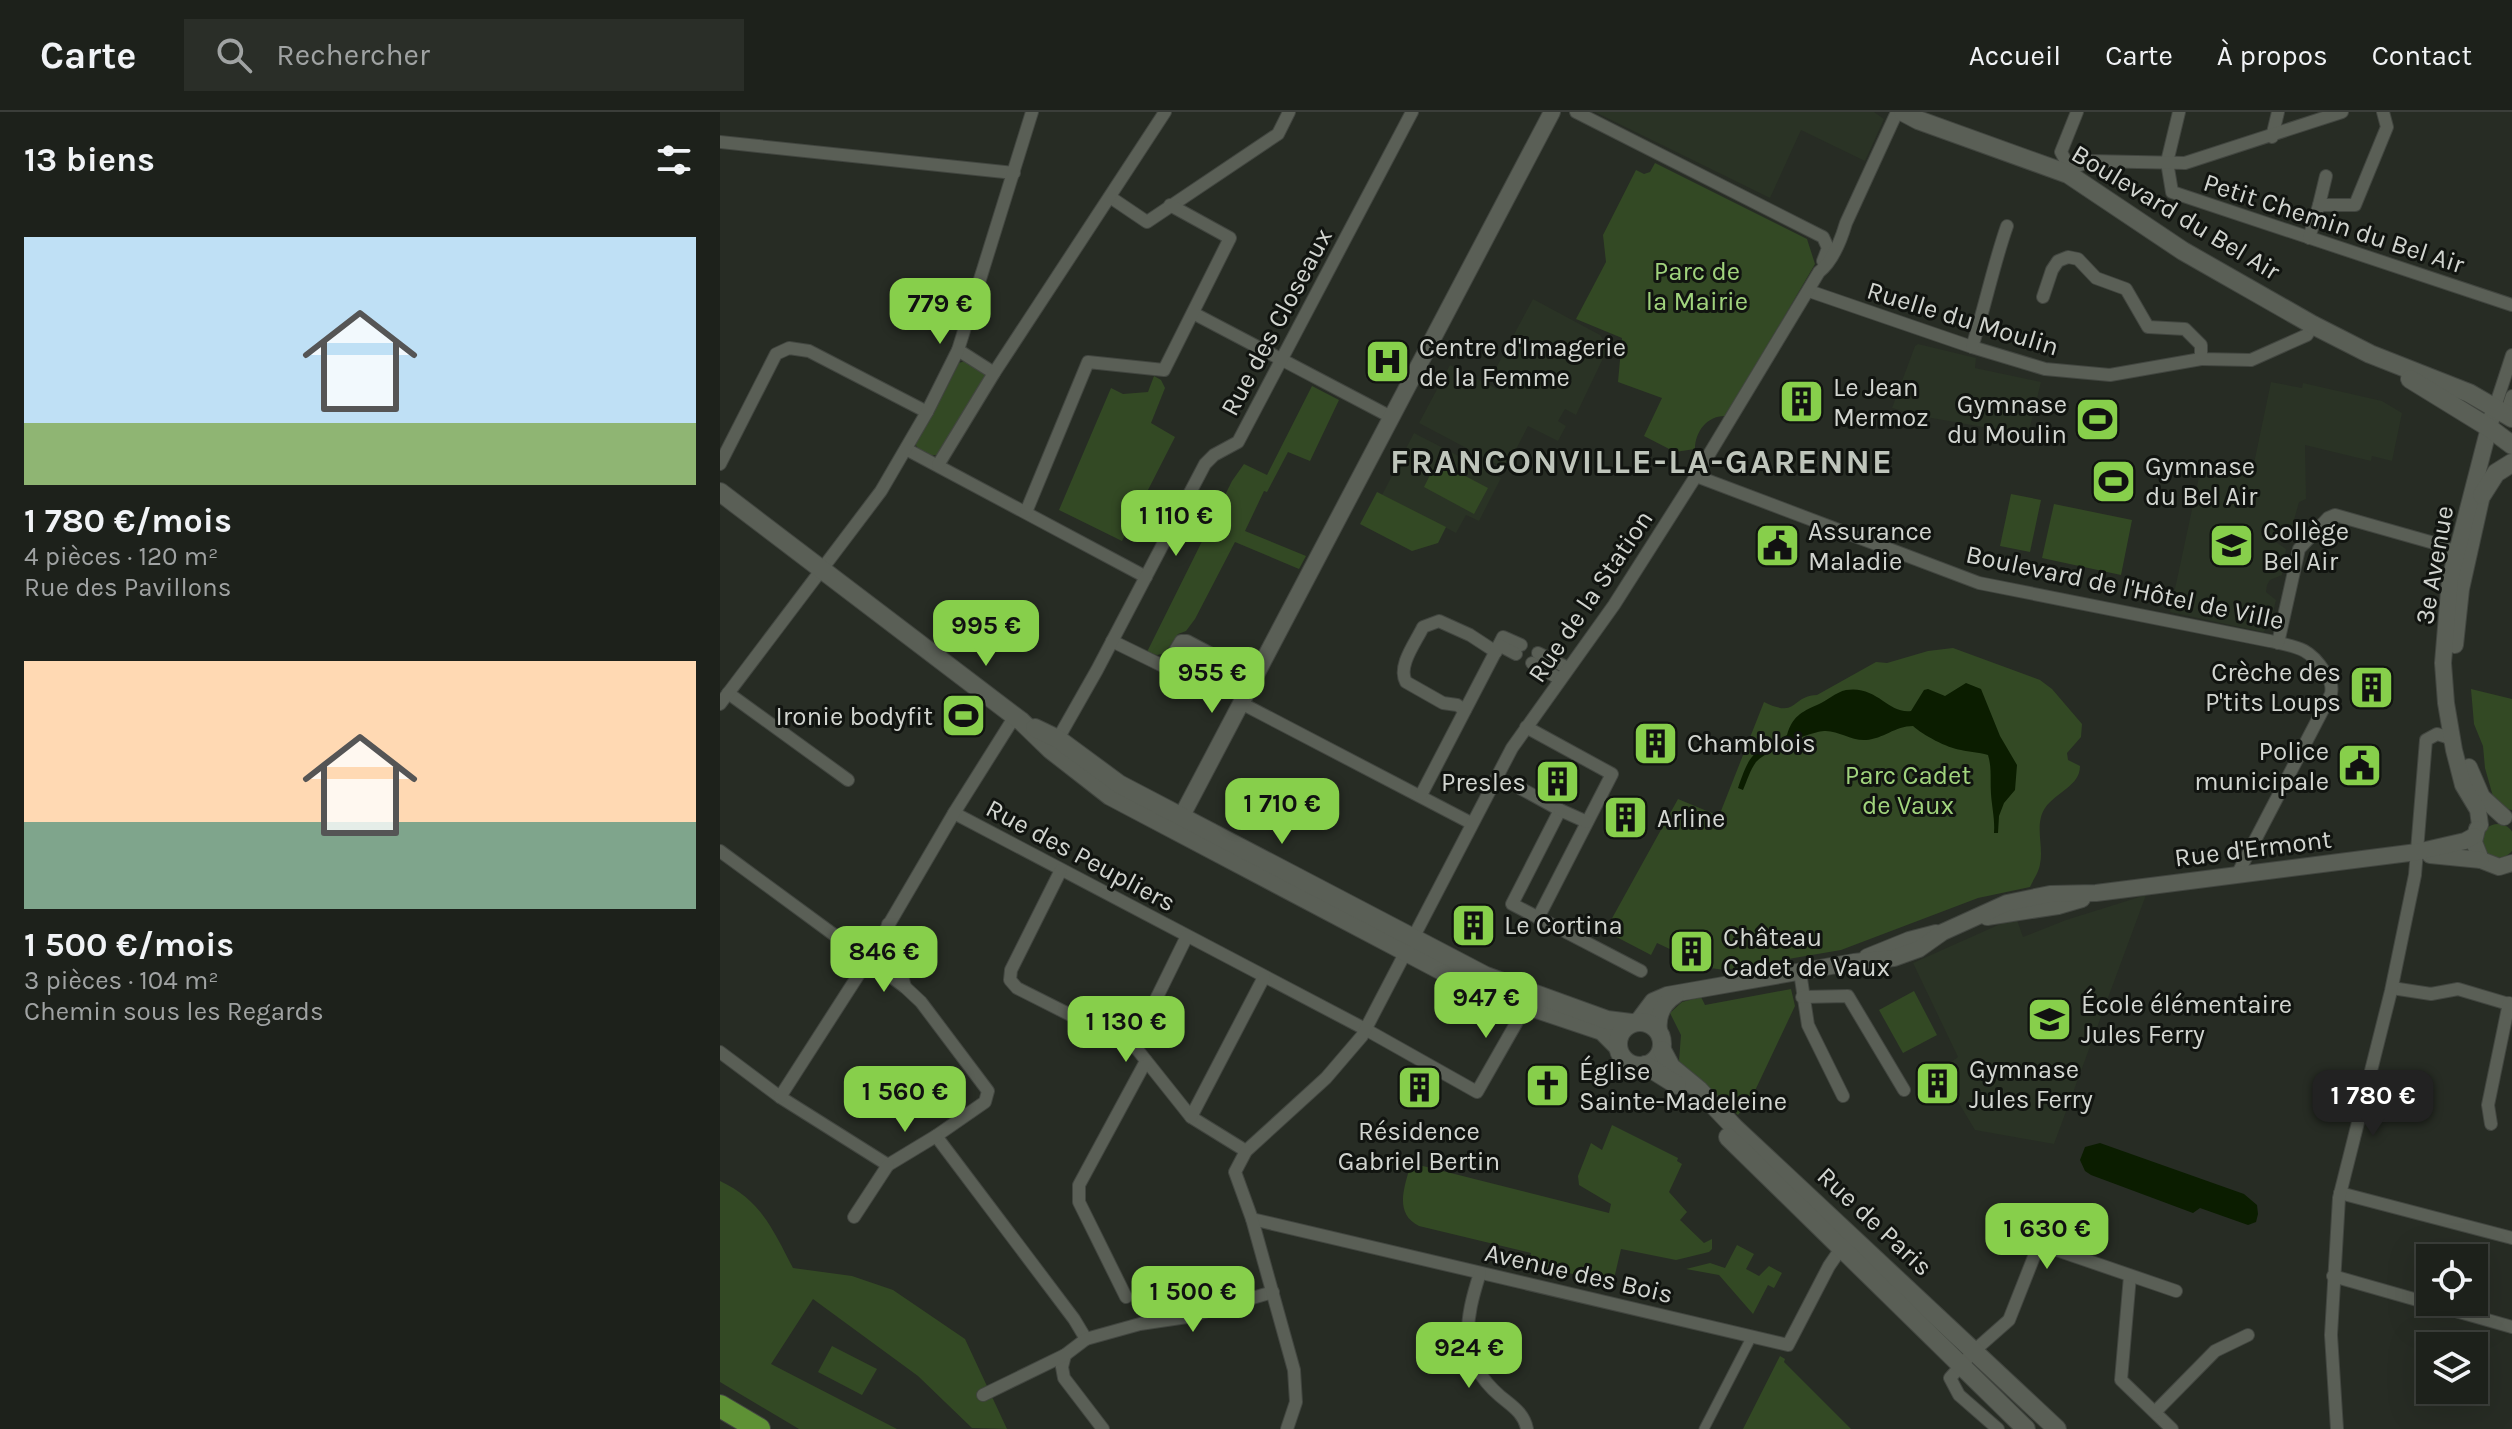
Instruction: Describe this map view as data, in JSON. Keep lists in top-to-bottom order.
{
  "streets": {
    "main road": ["Boulevard du Bel Air", "Rue de Paris"],
    "street": [
      "Petit Chemin du Bel Air",
      "Ruelle du Moulin",
      "Rue des Closeaux",
      "3e Avenue",
      "Boulevard de l'Hôtel de Ville",
      "Rue de la Station",
      "Rue d'Ermont",
      "Rue des Peupliers",
      "Avenue des Bois"
    ]
  },
  "crossings": [
    ["Boulevard du Bel Air", "Ruelle du Moulin"],
    ["Boulevard du Bel Air", "3e Avenue"],
    ["Ruelle du Moulin", "Rue de la Station"],
    ["3e Avenue", "Rue d'Ermont"],
    ["Boulevard de l'Hôtel de Ville", "Rue de la Station"],
    ["Boulevard de l'Hôtel de Ville", "Rue d'Ermont"],
    ["Rue de la Station", "Rue des Peupliers"],
    ["Rue d'Ermont", "Rue de Paris"],
    ["Rue de Paris", "Avenue des Bois"]
  ],
  "districts": ["FRANCONVILLE-LA-GARENNE"],
  "parks": ["Parc de la Mairie", "Parc Cadet de Vaux"],
  "places": {
    "hospital": ["Centre d'Imagerie de la Femme"],
    "building": [
      "Le Jean Mermoz",
      "Crèche des P'tits Loups",
      "Chamblois",
      "Presles",
      "Arline",
      "Le Cortina",
      "Château Cadet de Vaux",
      "Gymnase Jules Ferry",
      "Résidence Gabriel Bertin"
    ],
    "sports": ["Gymnase du Moulin", "Gymnase du Bel Air", "Ironie bodyfit"],
    "public building": ["Assurance Maladie", "Police municipale"],
    "school or university": ["Collège Bel Air", "École élémentaire Jules Ferry"],
    "church": ["Église Sainte-Madeleine"]
  },
  "page": {
    "header": "Carte",
    "search": "Rechercher",
    "nav": [
      "Accueil",
      "Carte",
      "À propos",
      "Contact"
    ],
    "heading": "13 biens",
    "list": [
      {
        "name": "1 780 €/mois",
        "note": "4 pièces · 120 m² · Rue des Pavillons"
      },
      {
        "name": "1 500 €/mois",
        "note": "3 pièces · 104 m² · Chemin sous les Regards"
      }
    ],
    "price": [
      "779 €",
      "1 110 €",
      "995 €",
      "955 €",
      "1 710 €",
      "846 €",
      "947 €",
      "1 130 €",
      "1 560 €",
      "1 780 €",
      "1 630 €",
      "1 500 €",
      "924 €"
    ]
  }
}
